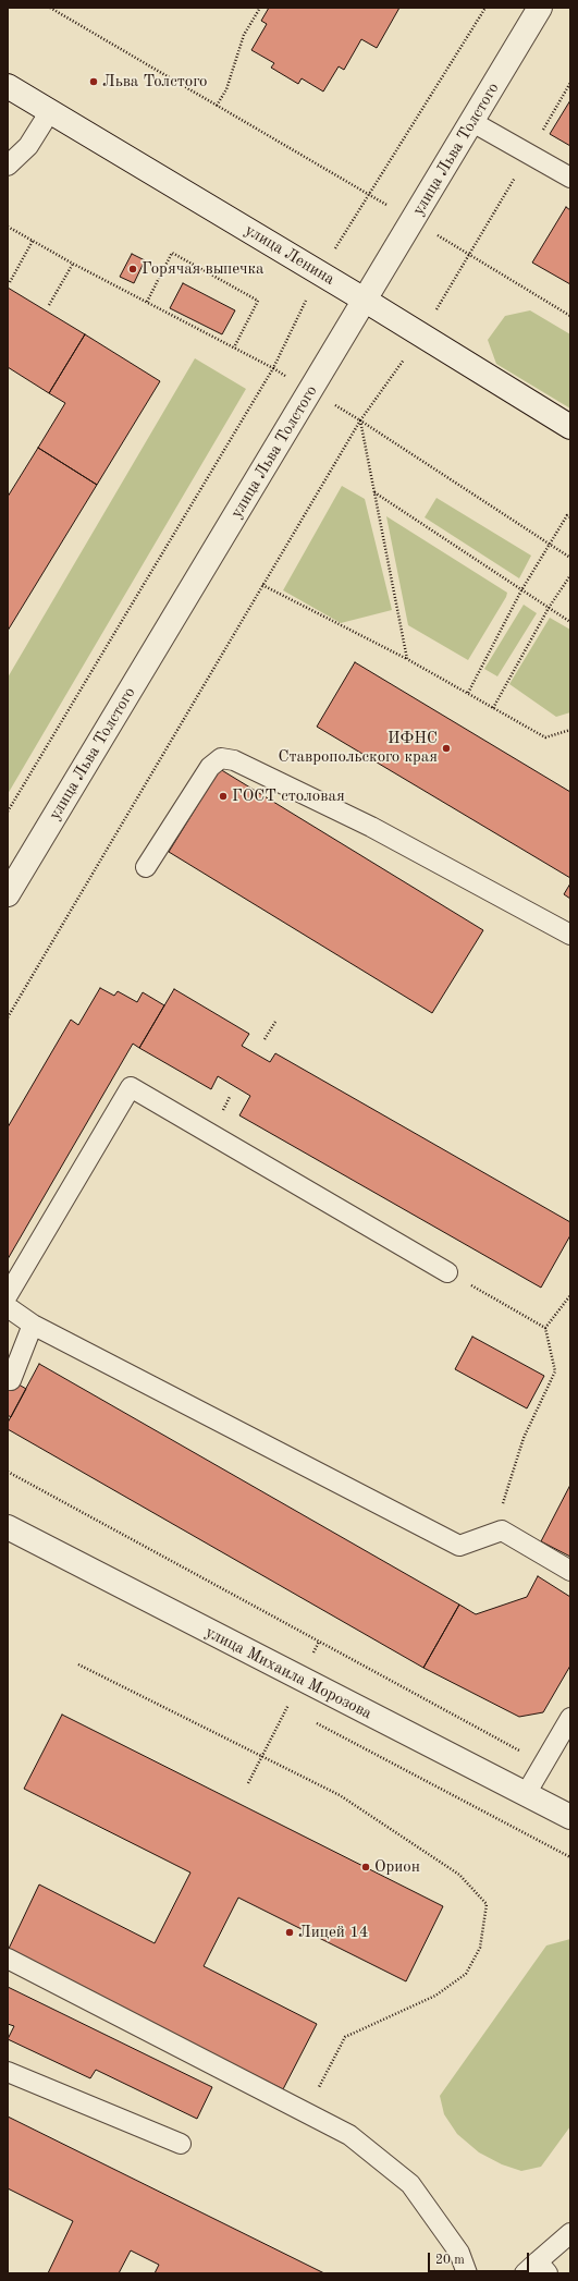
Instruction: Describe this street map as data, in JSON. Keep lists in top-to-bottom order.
{
  "streets": {
    "street": ["улица Льва Толстого", "улица Ленина", "улица Михаила Морозова"]
  },
  "crossings": [
    ["улица Льва Толстого", "улица Ленина"]
  ],
  "places": [
    "Льва Толстого",
    "Горячая выпечка",
    "ИФНС Ставропольского края",
    "ГОСТ столовая",
    "Орион",
    "Лицей 14"
  ],
  "scale_bar": "20 m"
}
